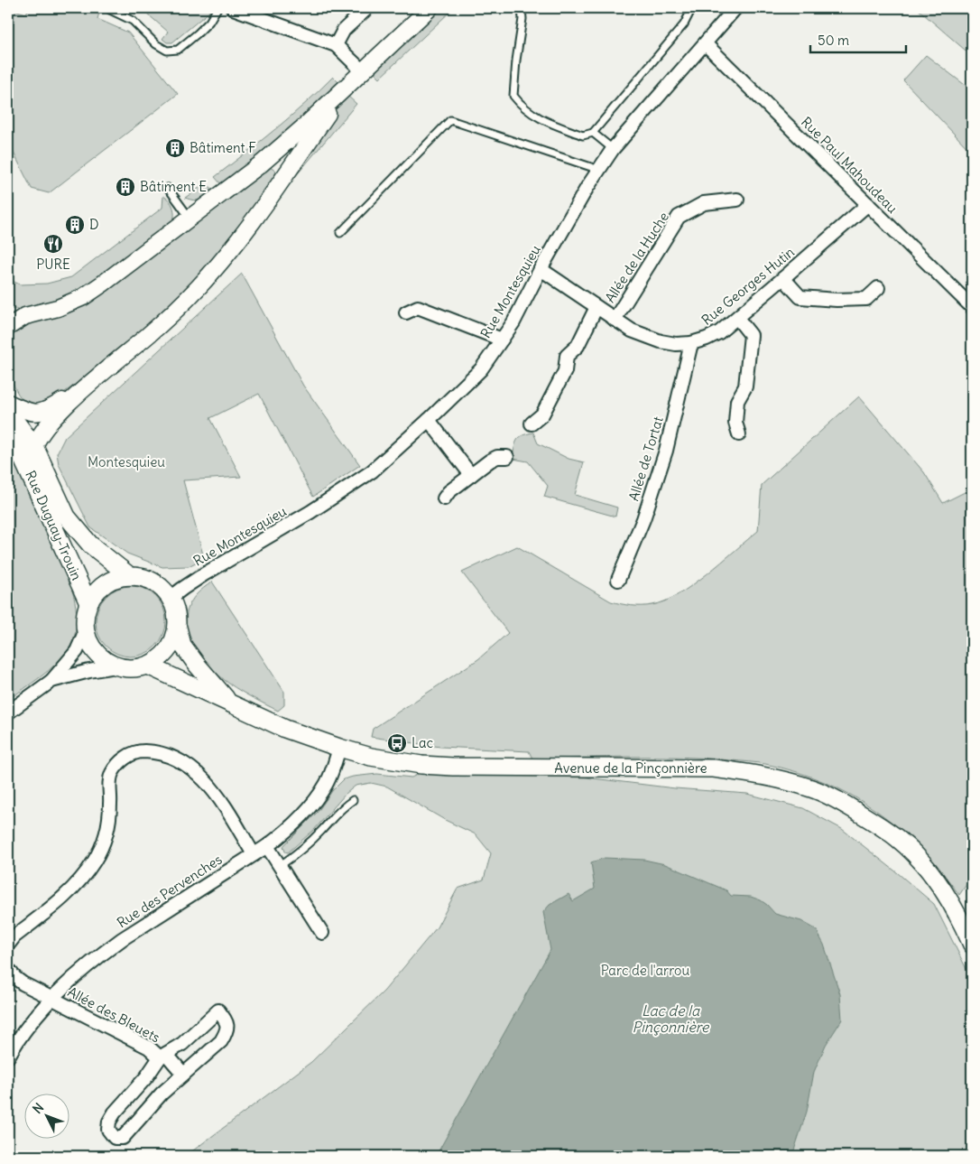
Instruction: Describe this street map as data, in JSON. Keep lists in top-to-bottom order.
{
  "streets": {
    "main road": ["Rue Duguay-Trouin", "Avenue de la Pinçonnière"],
    "street": [
      "Rue Paul Mahoudeau",
      "Allée de la Huche",
      "Rue Georges Hutin",
      "Rue Montesquieu",
      "Allée de Tortat",
      "Rue des Pervenches",
      "Allée des Bleuets"
    ]
  },
  "crossings": [
    ["Rue Paul Mahoudeau", "Rue Georges Hutin"],
    ["Rue Paul Mahoudeau", "Rue Montesquieu"],
    ["Allée de la Huche", "Rue Georges Hutin"],
    ["Rue Georges Hutin", "Rue Montesquieu"],
    ["Rue Georges Hutin", "Allée de Tortat"],
    ["Rue Montesquieu", "Rue Duguay-Trouin"],
    ["Rue Montesquieu", "Avenue de la Pinçonnière"],
    ["Rue Duguay-Trouin", "Avenue de la Pinçonnière"],
    ["Avenue de la Pinçonnière", "Rue des Pervenches"],
    ["Rue des Pervenches", "Allée des Bleuets"]
  ],
  "water": ["Lac de la Pinçonnière"],
  "parks": ["Montesquieu", "Parc de l'arrou"],
  "places": {
    "building": ["Bâtiment F", "Bâtiment E", "D"],
    "restaurant": ["PURE"],
    "bus stop": ["Lac"]
  },
  "scale_bar": "50 m",
  "north": "top left"
}
